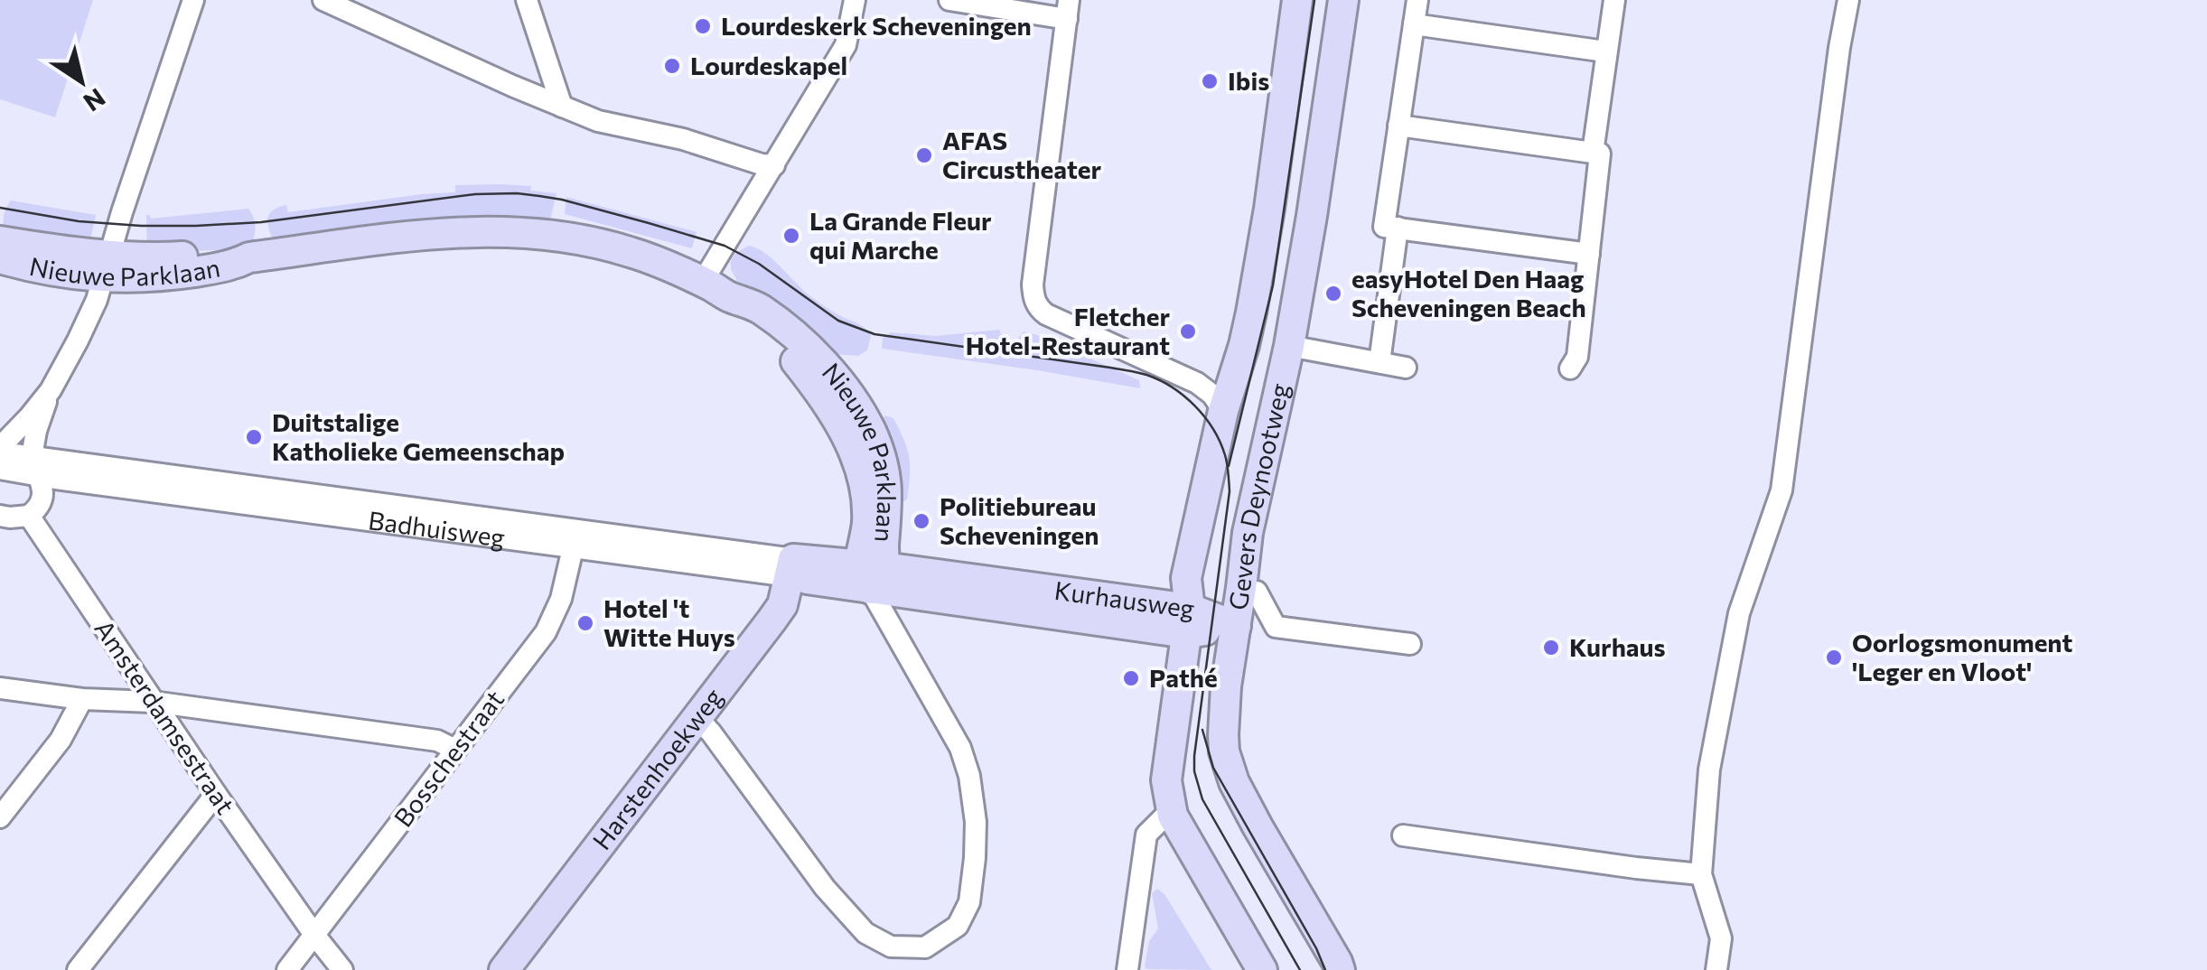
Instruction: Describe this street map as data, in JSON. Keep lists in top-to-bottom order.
{
  "streets": {
    "main road": [
      "Nieuwe Parklaan",
      "Gevers Deynootweg",
      "Badhuisweg",
      "Kurhausweg",
      "Harstenhoekweg"
    ],
    "street": ["Amsterdamsestraat", "Bosschestraat"]
  },
  "crossings": [
    ["Nieuwe Parklaan", "Badhuisweg"],
    ["Nieuwe Parklaan", "Kurhausweg"],
    ["Gevers Deynootweg", "Kurhausweg"],
    ["Badhuisweg", "Kurhausweg"],
    ["Badhuisweg", "Bosschestraat"],
    ["Badhuisweg", "Harstenhoekweg"],
    ["Amsterdamsestraat", "Bosschestraat"]
  ],
  "places": [
    "Lourdeskerk Scheveningen",
    "Lourdeskapel",
    "Ibis",
    "AFAS Circustheater",
    "La Grande Fleur qui Marche",
    "easyHotel Den Haag Scheveningen Beach",
    "Fletcher Hotel-Restaurant",
    "Duitstalige Katholieke Gemeenschap",
    "Politiebureau Scheveningen",
    "Hotel 't Witte Huys",
    "Kurhaus",
    "Oorlogsmonument 'Leger en Vloot'",
    "Pathé"
  ],
  "north": "bottom right"
}
